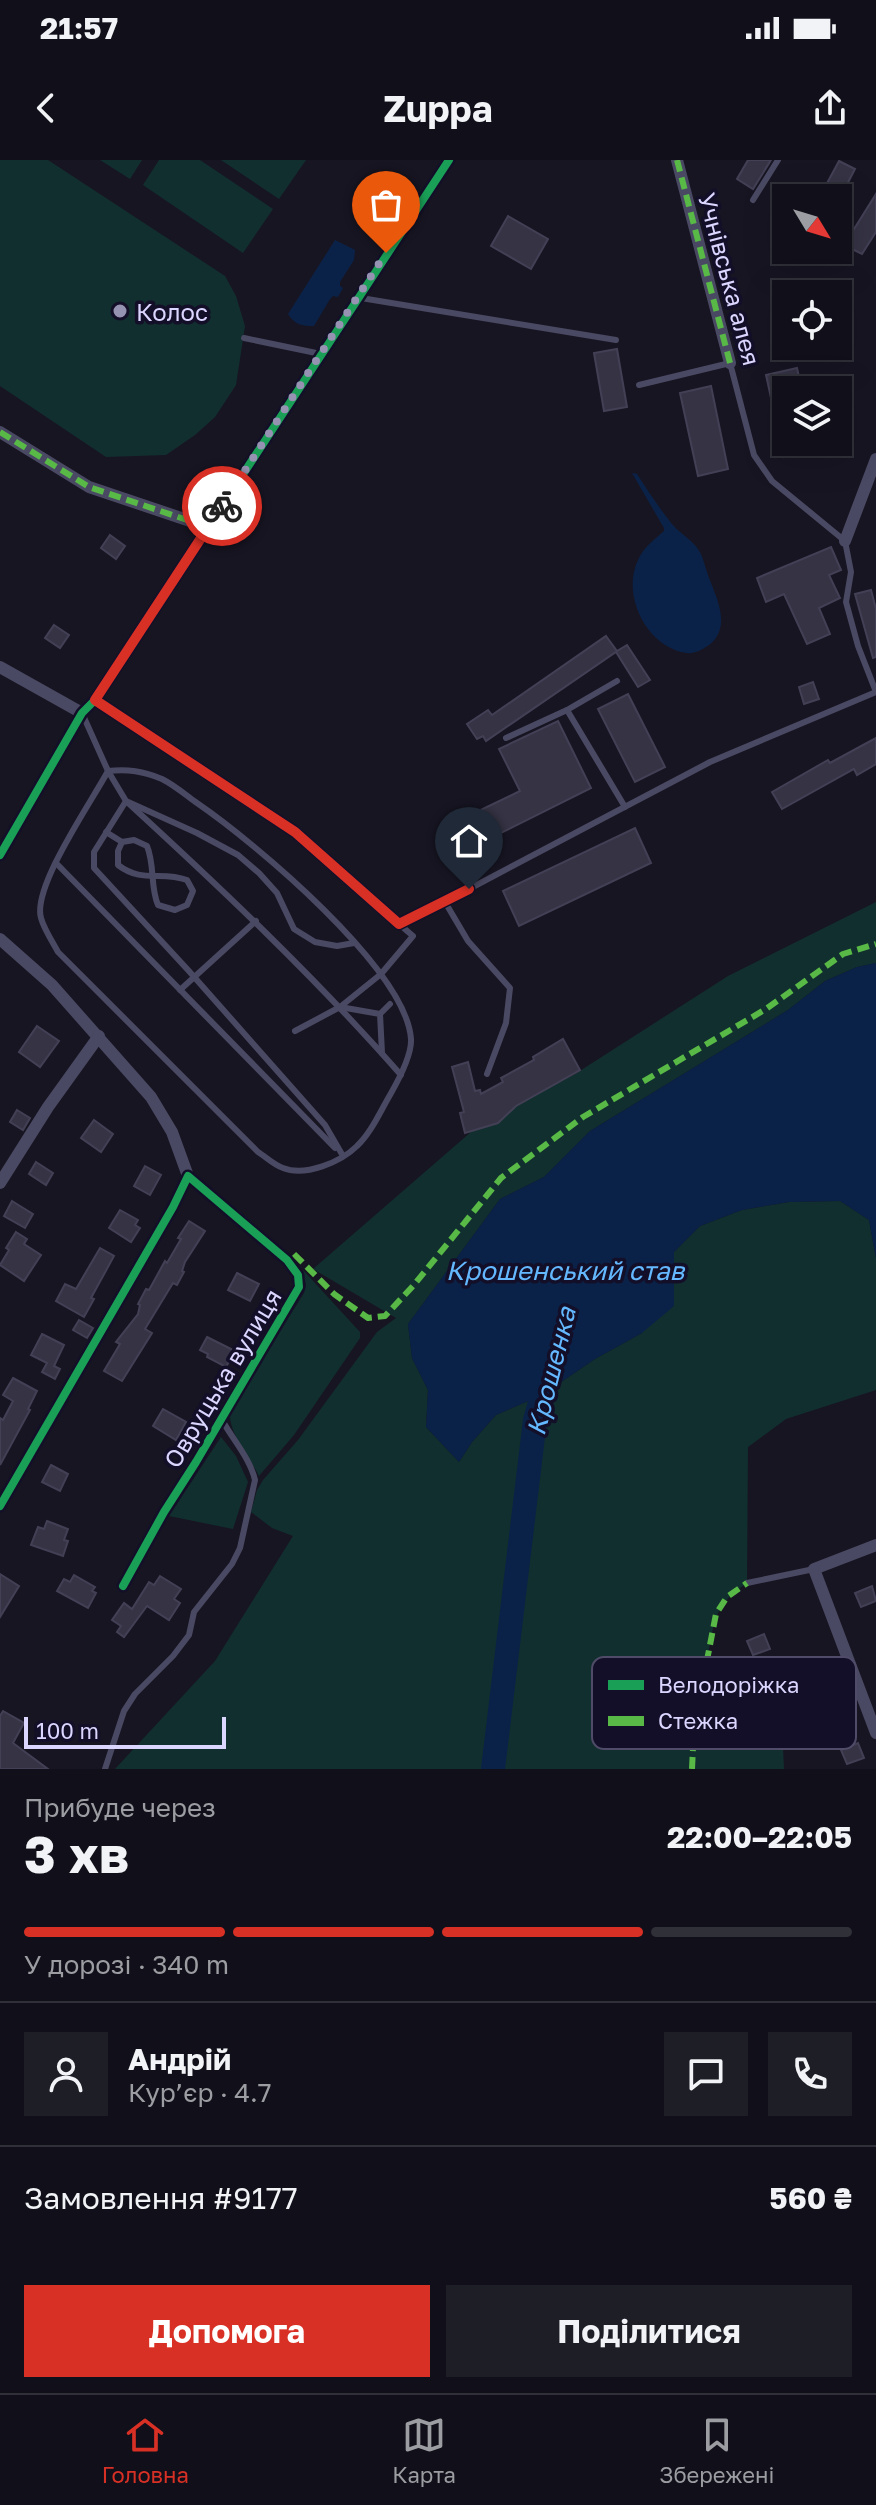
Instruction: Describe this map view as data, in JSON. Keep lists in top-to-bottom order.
{
  "streets": {
    "street": ["Учнівська алея", "Овруцька вулиця"]
  },
  "water": ["Крошенський став", "Крошенка"],
  "places": ["Колос"],
  "legend": ["Велодоріжка", "Стежка"],
  "scale_bar": "100 m",
  "north": "bottom right",
  "page": {
    "status": "21:57",
    "header": "Zuppa",
    "scale": "100 m",
    "heading": ["3 хв", "Прибуде через", "22:00–22:05"],
    "panel": [
      "Андрій",
      "Кур’єр · 4.7",
      "Замовлення #9177",
      "560 ₴"
    ],
    "bar": "У дорозі · 340 m",
    "buttons": ["Допомога", "Поділитися"],
    "tabs": ["Головна", "Карта", "Збережені"]
  }
}
